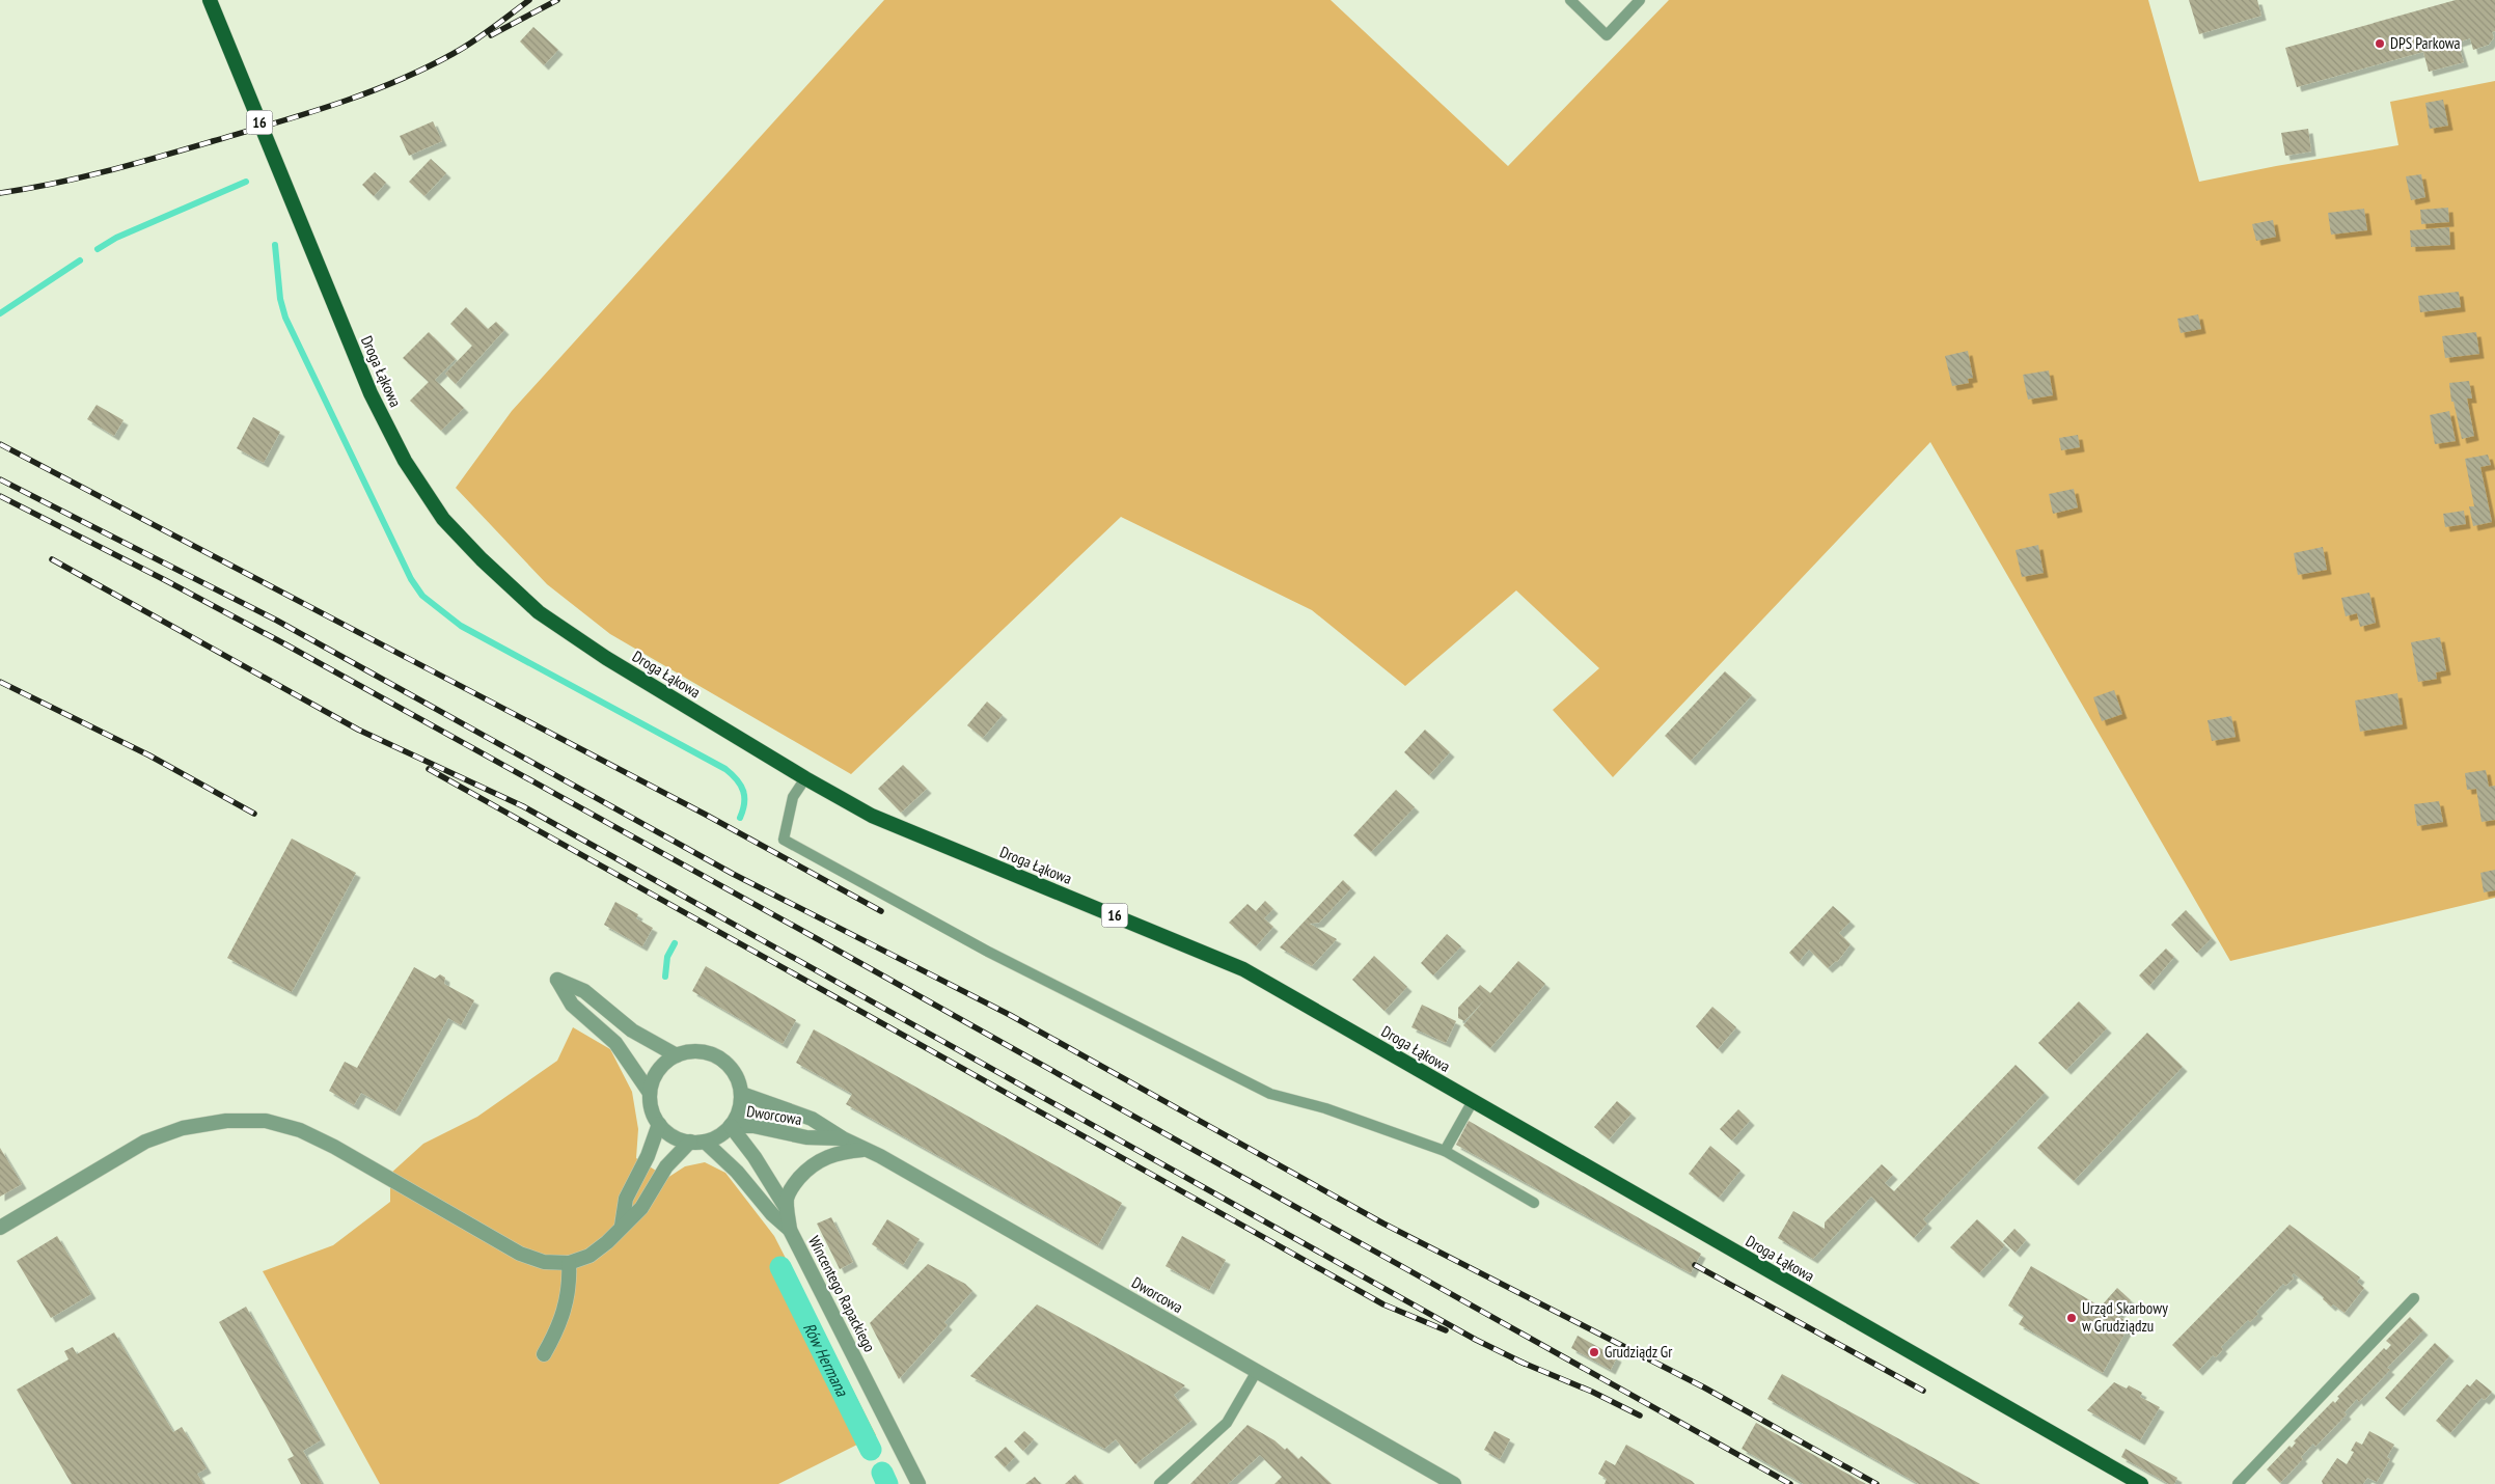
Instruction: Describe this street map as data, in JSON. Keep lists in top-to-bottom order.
{
  "streets": {
    "main road": ["16", "Droga Łąkowa"],
    "street": ["Dworcowa", "Wincentego Rapackiego"]
  },
  "crossings": [
    ["Dworcowa", "Wincentego Rapackiego"]
  ],
  "water": ["Rów Hermana"],
  "places": ["DPS Parkowa", "Urząd Skarbowy w Grudziądzu", "Grudziądz Gr"]
}
